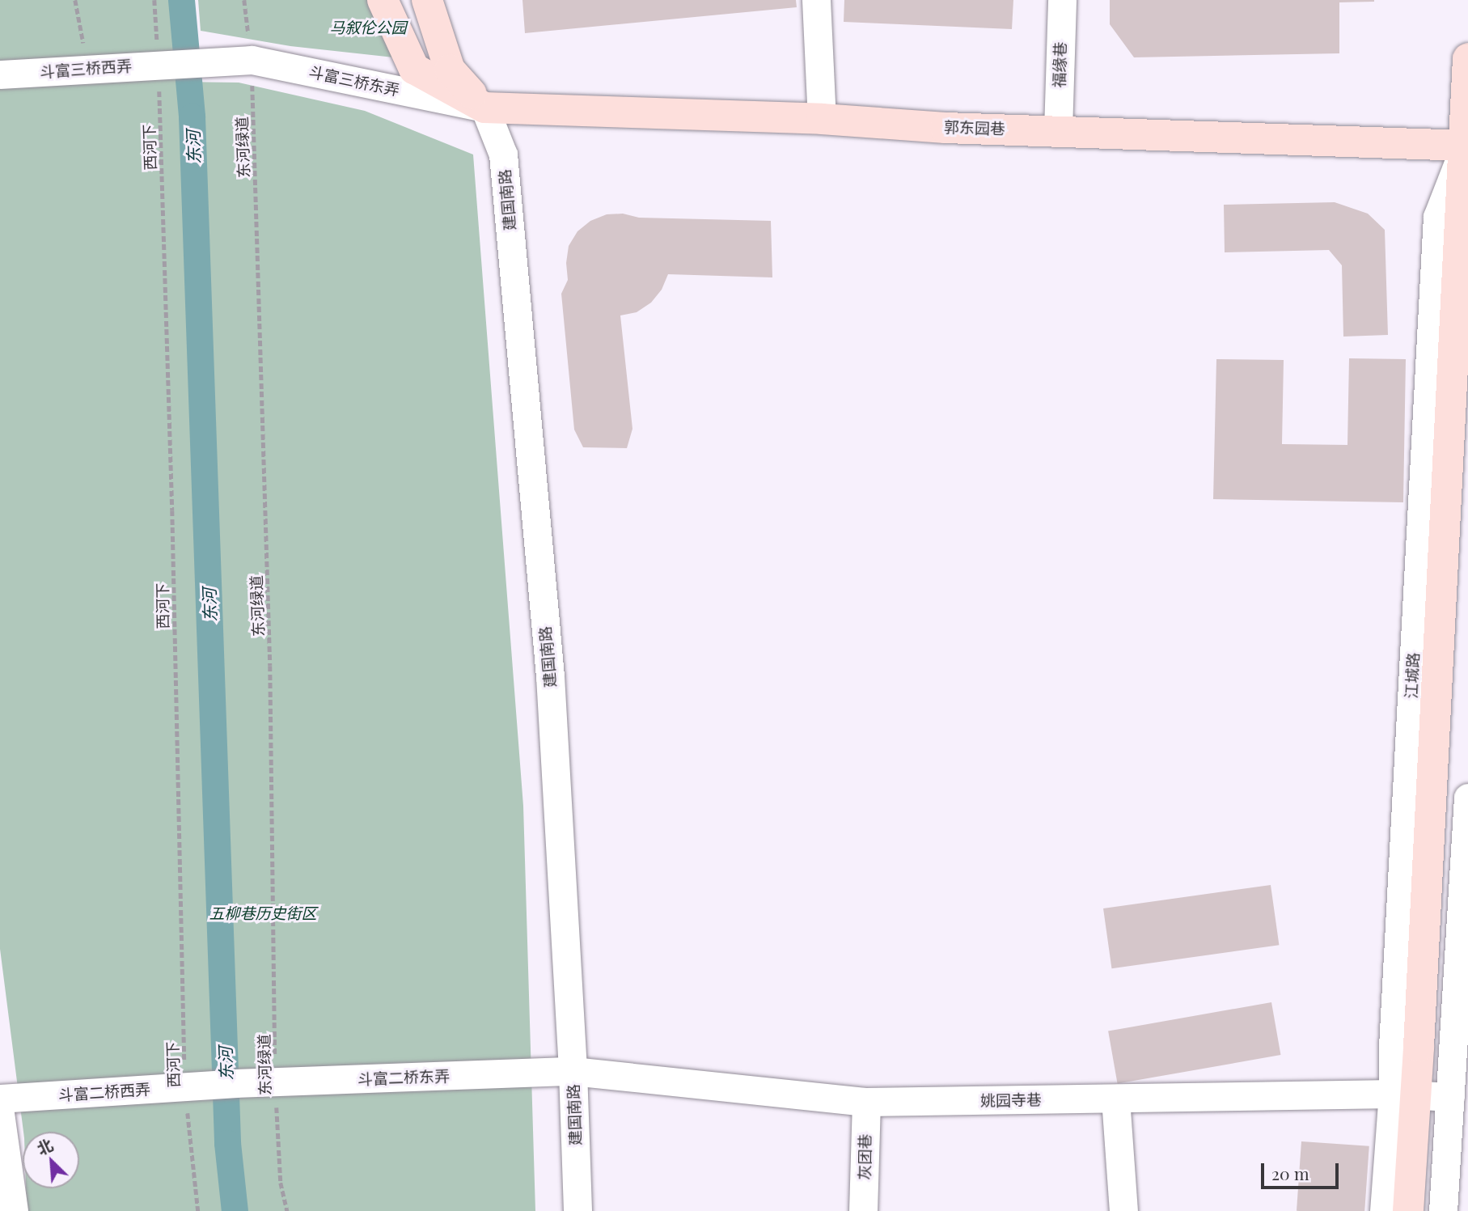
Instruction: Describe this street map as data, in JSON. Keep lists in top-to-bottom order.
{
  "streets": {
    "main road": ["郭东园巷", "建国南路", "江城路"],
    "street": [
      "福缘巷",
      "斗富三桥西弄",
      "斗富三桥东弄",
      "斗富二桥东弄",
      "斗富二桥西弄",
      "姚园寺巷",
      "灰团巷"
    ],
    "path": ["西河下", "东河绿道"]
  },
  "crossings": [
    ["福缘巷", "郭东园巷"],
    ["斗富三桥西弄", "斗富三桥东弄"],
    ["斗富三桥西弄", "西河下"],
    ["斗富三桥东弄", "郭东园巷"],
    ["斗富三桥东弄", "东河绿道"],
    ["斗富三桥东弄", "建国南路"],
    ["郭东园巷", "建国南路"],
    ["郭东园巷", "江城路"],
    ["西河下", "斗富二桥东弄"],
    ["西河下", "斗富二桥西弄"],
    ["东河绿道", "斗富二桥东弄"],
    ["建国南路", "斗富二桥东弄"],
    ["建国南路", "姚园寺巷"],
    ["江城路", "姚园寺巷"],
    ["斗富二桥东弄", "斗富二桥西弄"],
    ["斗富二桥东弄", "姚园寺巷"],
    ["姚园寺巷", "灰团巷"]
  ],
  "water": ["东河"],
  "parks": ["马叙伦公园", "五柳巷历史街区"],
  "scale_bar": "20 m",
  "north": "top left"
}
